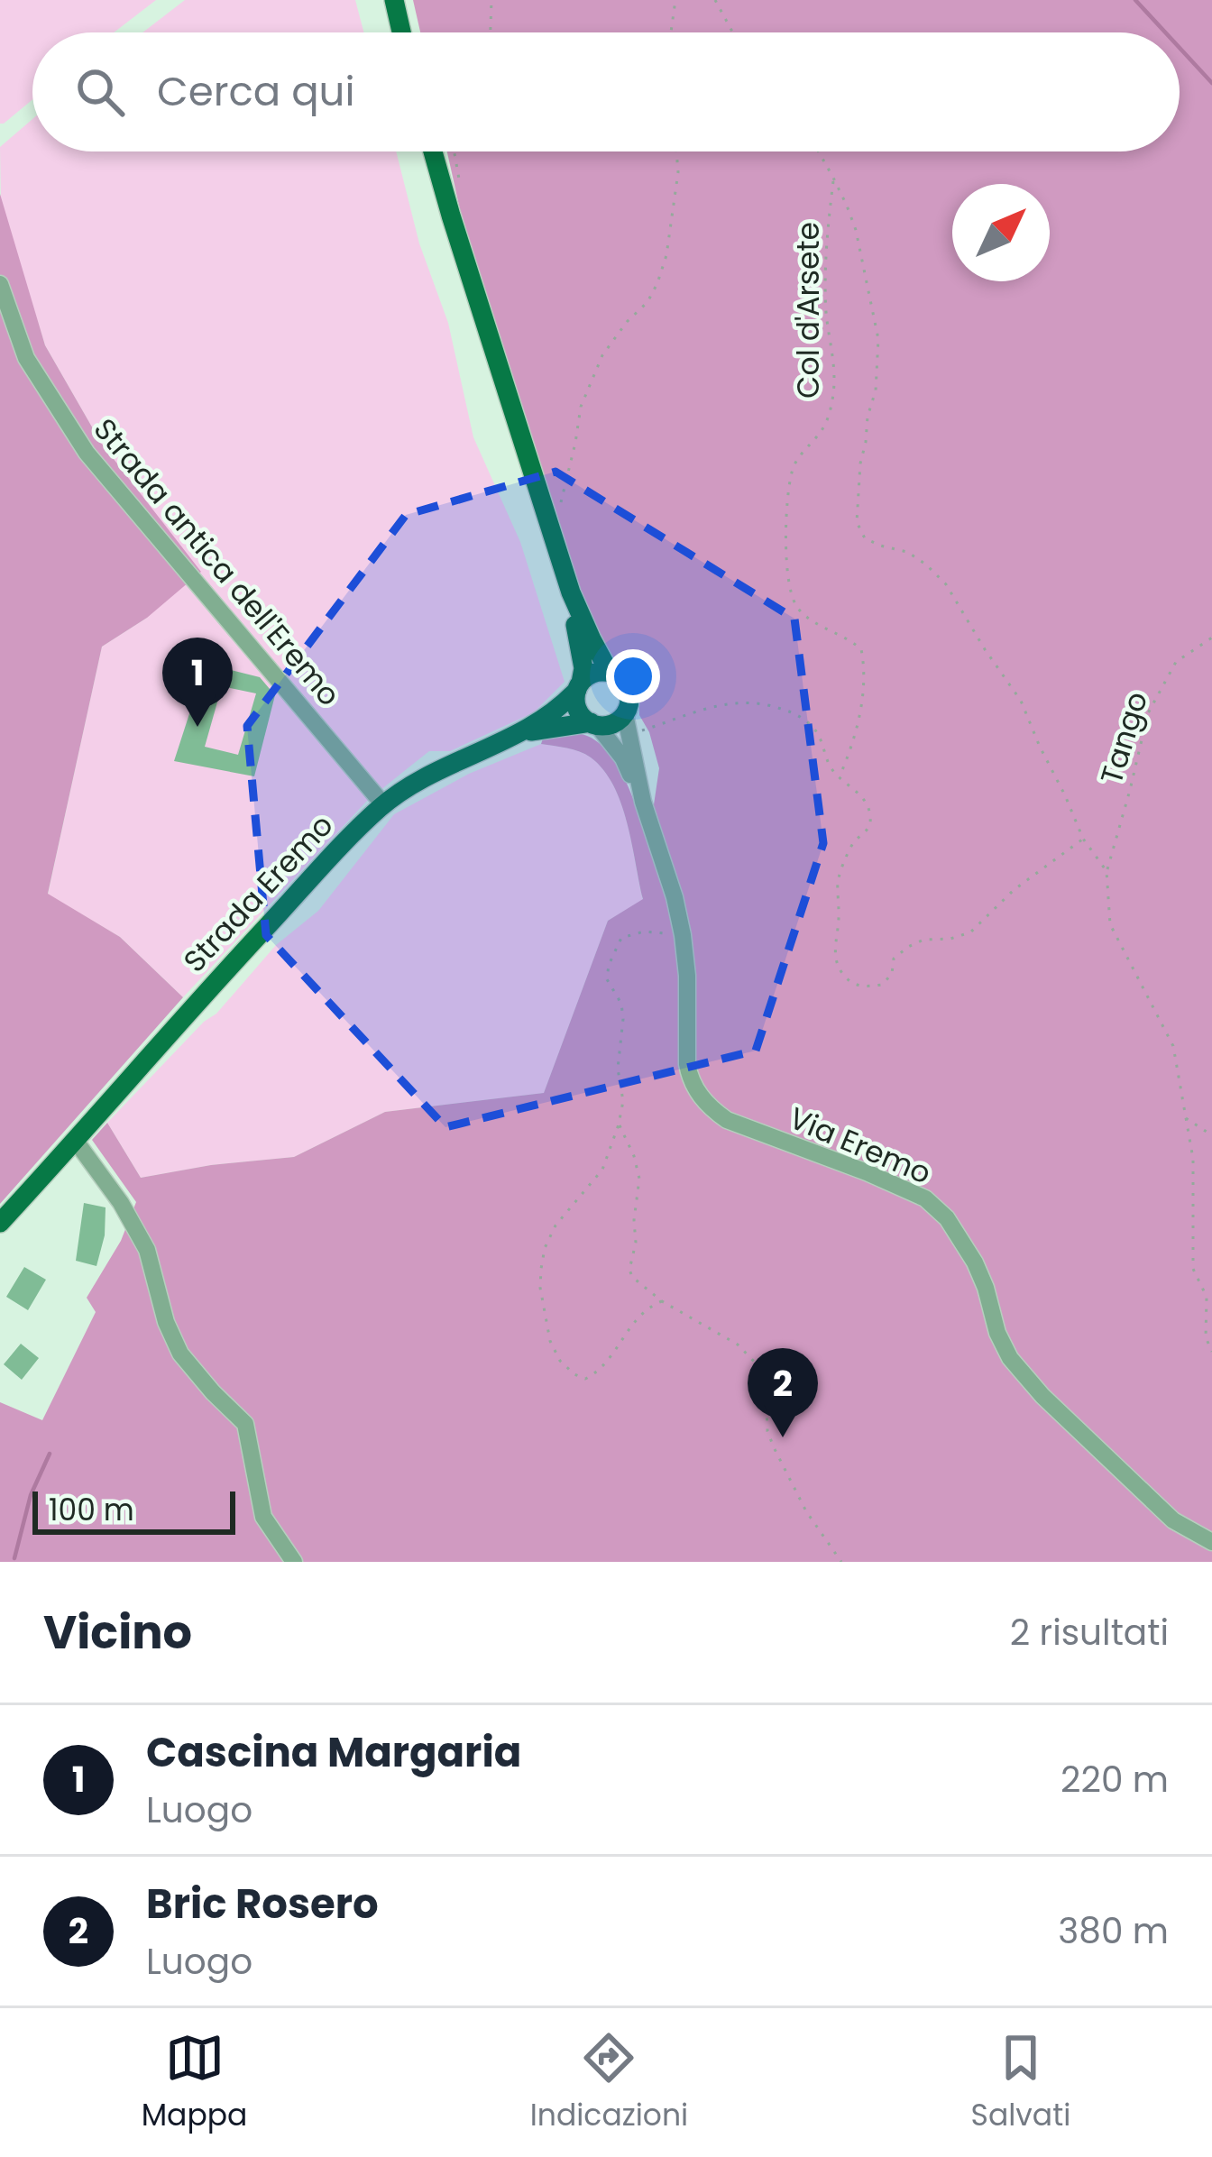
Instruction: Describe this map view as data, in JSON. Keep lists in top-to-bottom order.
{
  "streets": {
    "main road": ["Strada Eremo"],
    "street": ["Strada antica dell'Eremo", "Via Eremo"],
    "path": ["Col d'Arsete", "Tango"]
  },
  "crossings": [
    ["Strada antica dell'Eremo", "Strada Eremo"],
    ["Strada Eremo", "Via Eremo"]
  ],
  "scale_bar": "100 m",
  "north": "top right",
  "page": {
    "search": "Cerca qui",
    "pins": ["1", "2"],
    "scale": "100 m",
    "heading": ["Vicino", "2 risultati"],
    "list": [
      {
        "mark": "1",
        "name": "Cascina Margaria",
        "note": "Luogo",
        "value": "220 m"
      },
      {
        "mark": "2",
        "name": "Bric Rosero",
        "note": "Luogo",
        "value": "380 m"
      }
    ],
    "nav": ["Mappa", "Indicazioni", "Salvati"]
  }
}
